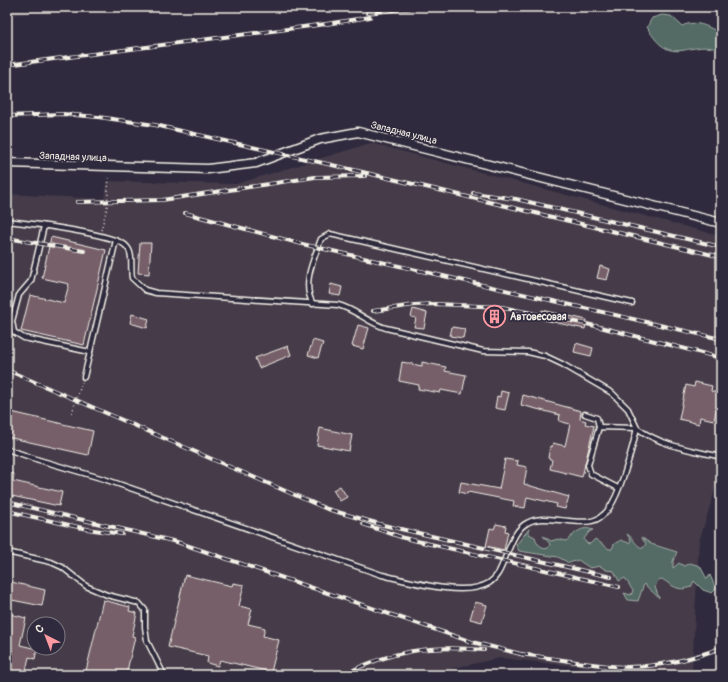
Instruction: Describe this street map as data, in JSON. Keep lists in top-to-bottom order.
{
  "streets": {
    "street": ["Западная улица"]
  },
  "places": {
    "building": ["Автовесовая"]
  },
  "north": "top left"
}
